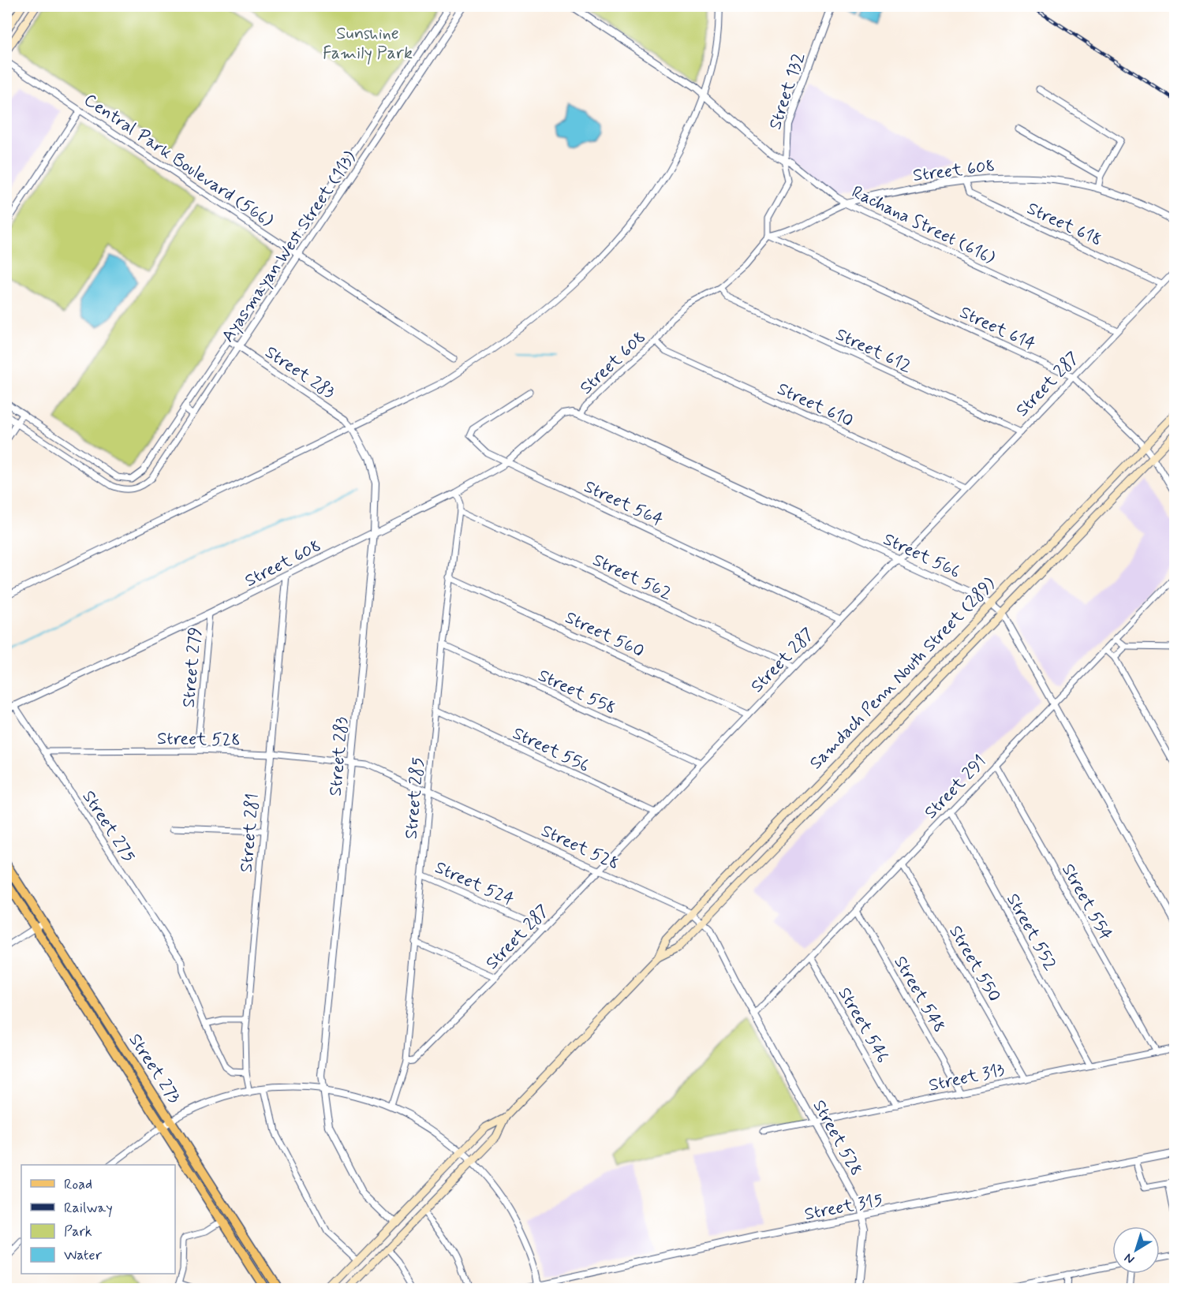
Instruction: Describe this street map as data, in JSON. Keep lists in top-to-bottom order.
{
  "streets": {
    "main road": ["Samdach Penn Nouth Street (289)", "Street 273"],
    "street": [
      "Street 132",
      "Central Park Boulevard (566)",
      "Street 608",
      "Street 618",
      "Rachana Street (616)",
      "Ayasmayan West Street (113)",
      "Street 614",
      "Street 612",
      "Street 283",
      "Street 287",
      "Street 610",
      "Street 564",
      "Street 566",
      "Street 562",
      "Street 560",
      "Street 279",
      "Street 558",
      "Street 528",
      "Street 556",
      "Street 291",
      "Street 285",
      "Street 275",
      "Street 281",
      "Street 524",
      "Street 554",
      "Street 552",
      "Street 550",
      "Street 548",
      "Street 546",
      "Street 313",
      "Street 315"
    ]
  },
  "crossings": [
    ["Street 132", "Street 608"],
    ["Street 132", "Rachana Street (616)"],
    ["Street 132", "Street 614"],
    ["Central Park Boulevard (566)", "Ayasmayan West Street (113)"],
    ["Street 608", "Street 618"],
    ["Street 608", "Rachana Street (616)"],
    ["Street 608", "Street 614"],
    ["Street 608", "Street 612"],
    ["Street 608", "Street 283"],
    ["Street 608", "Street 610"],
    ["Street 608", "Street 564"],
    ["Street 608", "Street 566"],
    ["Street 608", "Street 279"],
    ["Street 608", "Street 285"],
    ["Street 608", "Street 275"],
    ["Street 608", "Street 281"],
    ["Street 618", "Street 287"],
    ["Rachana Street (616)", "Street 287"],
    ["Ayasmayan West Street (113)", "Street 283"],
    ["Street 614", "Street 287"],
    ["Street 614", "Samdach Penn Nouth Street (289)"],
    ["Street 612", "Street 287"],
    ["Street 283", "Samdach Penn Nouth Street (289)"],
    ["Street 283", "Street 528"],
    ["Street 287", "Street 610"],
    ["Street 287", "Street 564"],
    ["Street 287", "Street 566"],
    ["Street 287", "Street 562"],
    ["Street 287", "Street 560"],
    ["Street 287", "Street 558"],
    ["Street 287", "Street 528"],
    ["Street 287", "Street 556"],
    ["Street 287", "Street 285"],
    ["Street 287", "Street 524"],
    ["Street 566", "Samdach Penn Nouth Street (289)"],
    ["Street 566", "Street 291"],
    ["Street 562", "Street 285"],
    ["Street 560", "Street 285"],
    ["Street 279", "Street 528"],
    ["Samdach Penn Nouth Street (289)", "Street 528"],
    ["Street 558", "Street 285"],
    ["Street 528", "Street 291"],
    ["Street 528", "Street 285"],
    ["Street 528", "Street 275"],
    ["Street 528", "Street 281"],
    ["Street 528", "Street 313"],
    ["Street 528", "Street 315"],
    ["Street 556", "Street 285"],
    ["Street 291", "Street 554"],
    ["Street 291", "Street 552"],
    ["Street 291", "Street 550"],
    ["Street 291", "Street 548"],
    ["Street 291", "Street 546"],
    ["Street 285", "Street 524"],
    ["Street 275", "Street 281"],
    ["Street 554", "Street 313"],
    ["Street 552", "Street 313"],
    ["Street 550", "Street 313"],
    ["Street 548", "Street 313"],
    ["Street 546", "Street 313"]
  ],
  "parks": ["Sunshine Family Park"],
  "legend": [
    "Road",
    "Railway",
    "Park",
    "Water"
  ],
  "north": "bottom left"
}
